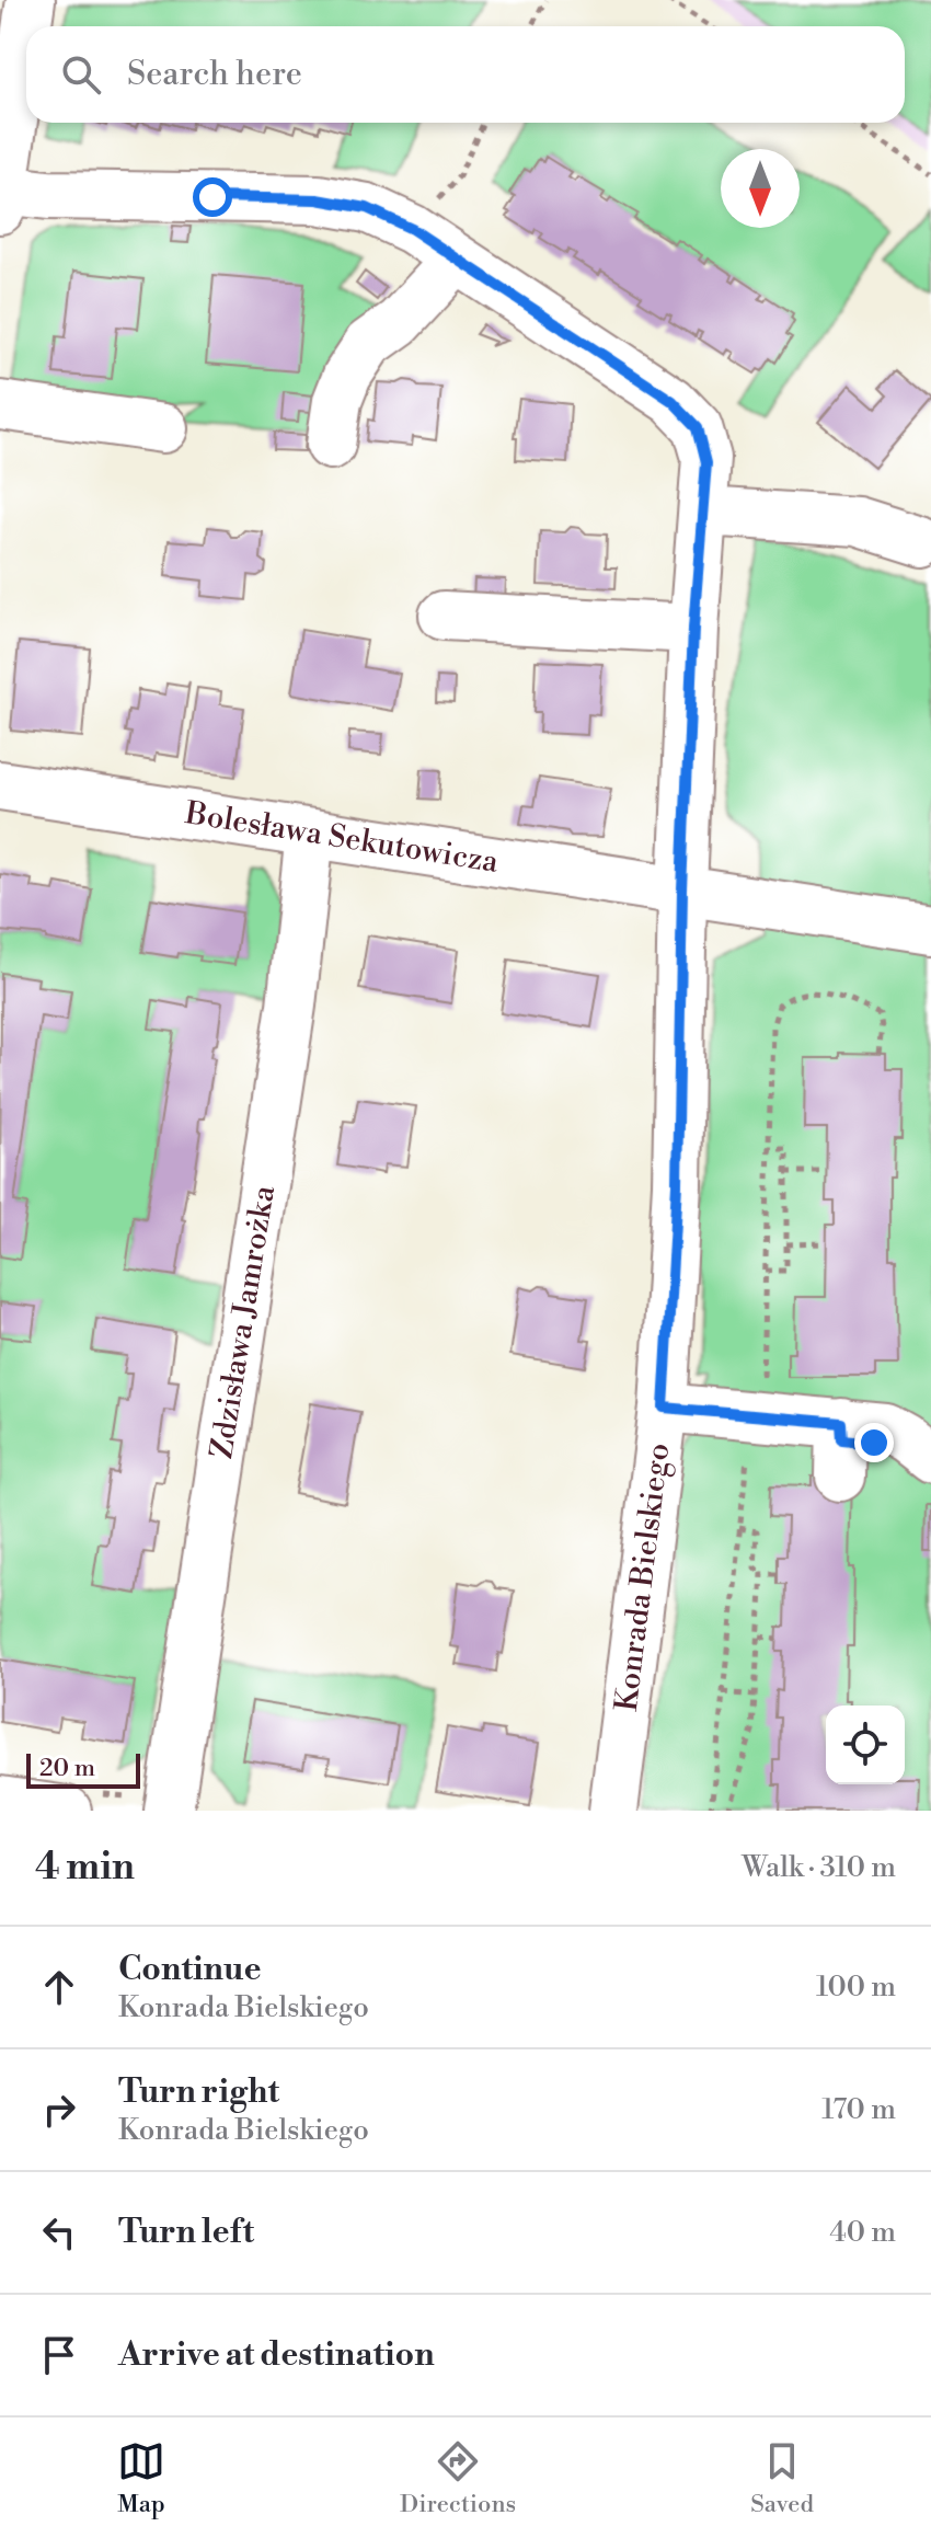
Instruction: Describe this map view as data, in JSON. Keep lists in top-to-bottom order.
{
  "streets": {
    "street": ["Bolesława Sekutowicza", "Zdzisława Jamrożka", "Konrada Bielskiego"]
  },
  "crossings": [
    ["Bolesława Sekutowicza", "Zdzisława Jamrożka"],
    ["Bolesława Sekutowicza", "Konrada Bielskiego"]
  ],
  "scale_bar": "20 m",
  "north": "bottom",
  "page": {
    "search": "Search here",
    "scale": "20 m",
    "heading": ["4 min", "Walk · 310 m"],
    "list": [
      ["Continue", "Konrada Bielskiego", "100 m"],
      ["Turn right", "Konrada Bielskiego", "170 m"],
      ["Turn left", "40 m"],
      "Arrive at destination"
    ],
    "nav": ["Map", "Directions", "Saved"]
  }
}
